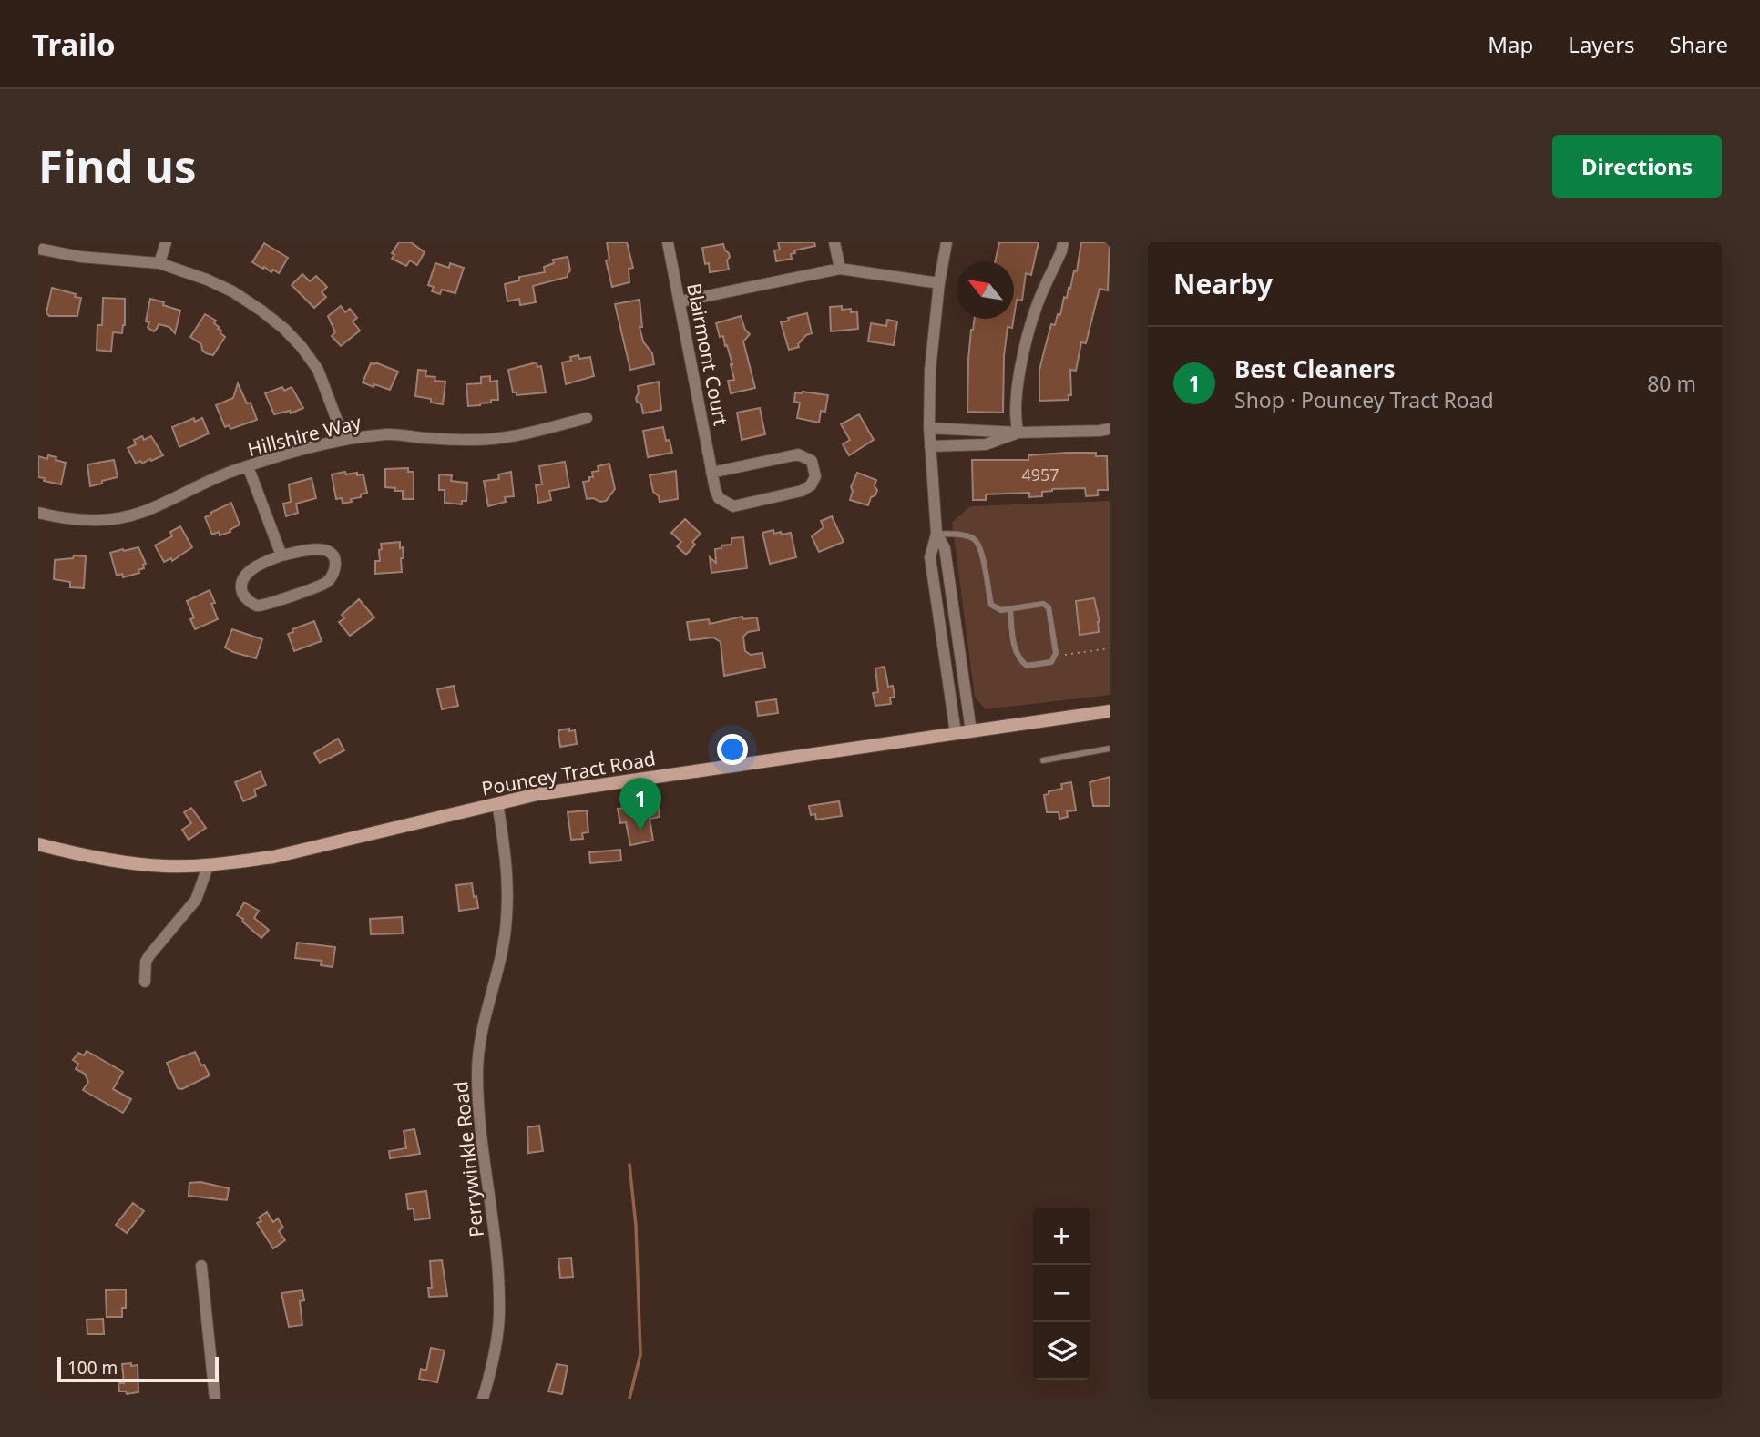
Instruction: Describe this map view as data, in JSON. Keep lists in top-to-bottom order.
{
  "streets": {
    "main road": ["Pouncey Tract Road"],
    "street": ["Blairmont Court", "Hillshire Way", "Perrywinkle Road"]
  },
  "crossings": [
    ["Pouncey Tract Road", "Perrywinkle Road"]
  ],
  "house_numbers": ["4957"],
  "scale_bar": "100 m",
  "north": "top left",
  "page": {
    "header": "Trailo",
    "nav": ["Map", "Layers", "Share"],
    "buttons": "Directions",
    "title": "Find us",
    "heading": "Nearby",
    "list": [
      {
        "mark": "1",
        "name": "Best Cleaners",
        "note": "Shop · Pouncey Tract Road",
        "value": "80 m"
      }
    ],
    "pins": "1",
    "map_buttons": ["+", "−"],
    "scale": "100 m"
  }
}
